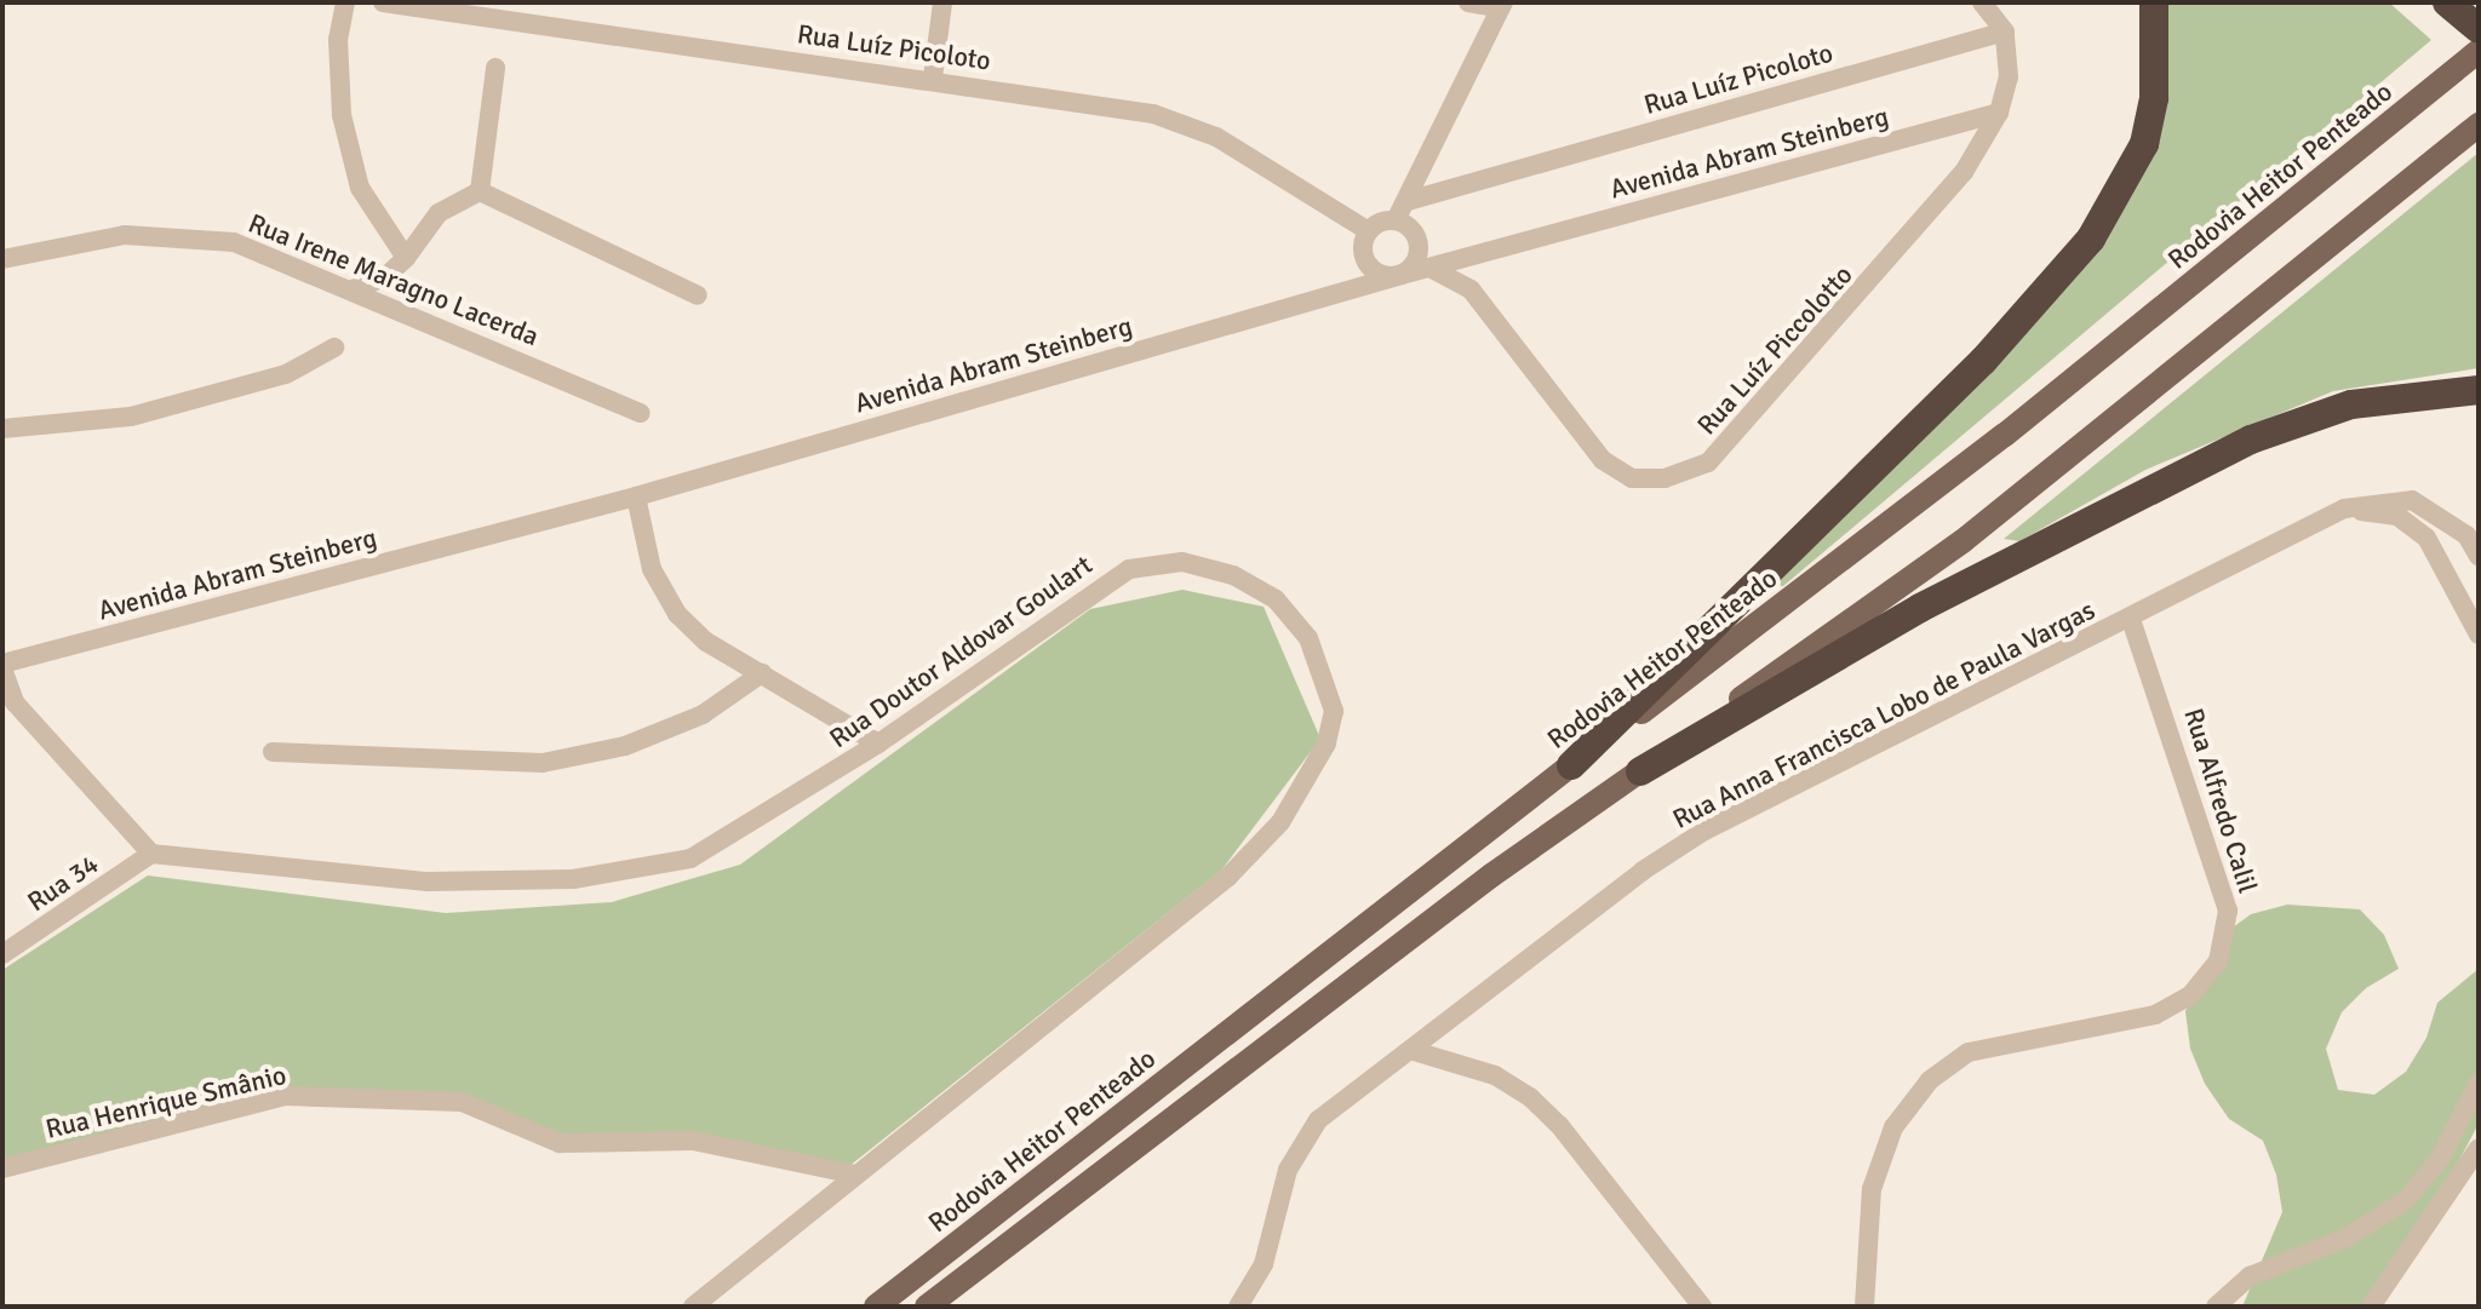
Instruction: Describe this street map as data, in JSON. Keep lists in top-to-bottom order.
{
  "streets": {
    "main road": ["Rodovia Heitor Penteado"],
    "street": [
      "Rua Luíz Picoloto",
      "Avenida Abram Steinberg",
      "Rua Irene Maragno Lacerda",
      "Rua Luíz Piccolotto",
      "Rua Doutor Aldovar Goulart",
      "Rua Anna Francisca Lobo de Paula Vargas",
      "Rua Alfredo Calil",
      "Rua 34",
      "Rua Henrique Smânio"
    ]
  },
  "crossings": [
    ["Rua Luíz Picoloto", "Avenida Abram Steinberg"],
    ["Avenida Abram Steinberg", "Rua Luíz Piccolotto"],
    ["Rua Doutor Aldovar Goulart", "Rua 34"],
    ["Rua Doutor Aldovar Goulart", "Rua Henrique Smânio"],
    ["Rua Anna Francisca Lobo de Paula Vargas", "Rua Alfredo Calil"]
  ]
}
